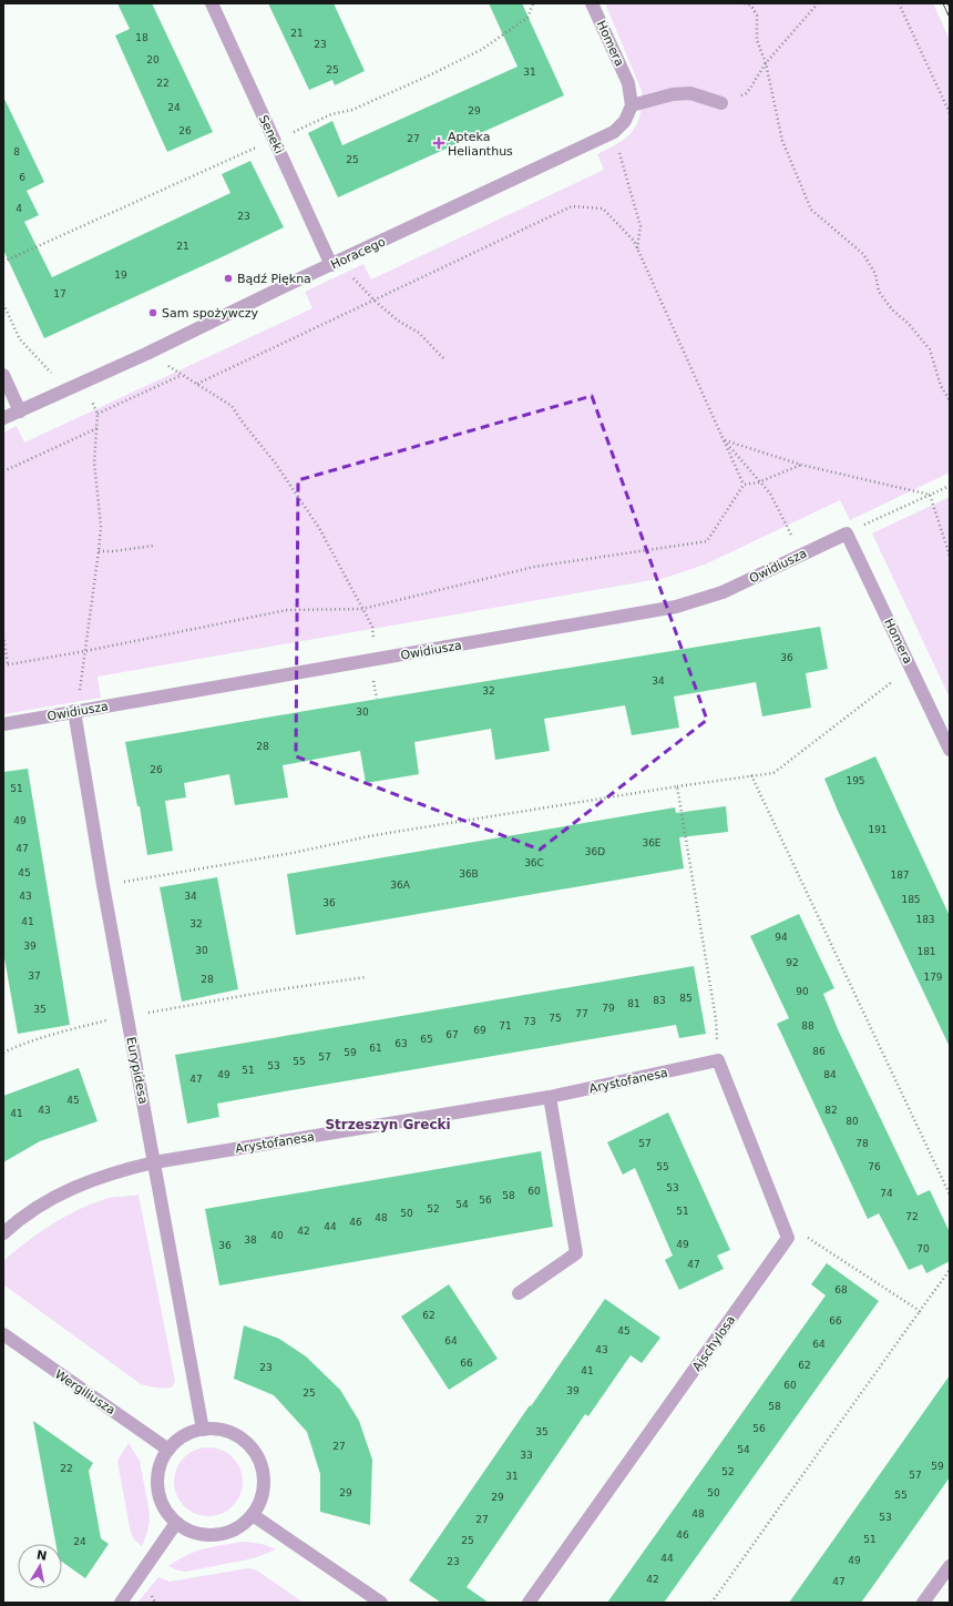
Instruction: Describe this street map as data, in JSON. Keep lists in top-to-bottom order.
{
  "streets": {
    "street": [
      "Homera",
      "Seneki",
      "Horacego",
      "Owidiusza",
      "Eurypidesa",
      "Arystofanesa",
      "Ajschylosa",
      "Wergiliusza"
    ]
  },
  "crossings": [
    ["Homera", "Horacego"],
    ["Homera", "Owidiusza"],
    ["Seneki", "Horacego"],
    ["Owidiusza", "Eurypidesa"],
    ["Eurypidesa", "Arystofanesa"],
    ["Eurypidesa", "Wergiliusza"]
  ],
  "districts": ["Strzeszyn Grecki"],
  "places": {
    "health": ["Apteka Helianthus"],
    "other": ["Bądź Piękna", "Sam spożywczy"]
  },
  "house_numbers": [
    "21",
    "18",
    "23",
    "20",
    "25",
    "31",
    "22",
    "24",
    "29",
    "26",
    "27",
    "8",
    "25",
    "6",
    "4",
    "23",
    "21",
    "19",
    "17",
    "36",
    "34",
    "32",
    "30",
    "28",
    "26",
    "195",
    "51",
    "49",
    "191",
    "36E",
    "47",
    "36D",
    "36C",
    "45",
    "36B",
    "187",
    "36A",
    "43",
    "34",
    "185",
    "36",
    "183",
    "41",
    "32",
    "94",
    "39",
    "30",
    "181",
    "92",
    "37",
    "179",
    "28",
    "90",
    "85",
    "83",
    "81",
    "79",
    "35",
    "77",
    "75",
    "73",
    "71",
    "88",
    "69",
    "67",
    "65",
    "63",
    "61",
    "86",
    "59",
    "57",
    "55",
    "53",
    "51",
    "49",
    "84",
    "47",
    "45",
    "43",
    "82",
    "41",
    "80",
    "57",
    "78",
    "55",
    "76",
    "53",
    "60",
    "74",
    "58",
    "56",
    "54",
    "52",
    "51",
    "50",
    "72",
    "48",
    "46",
    "44",
    "42",
    "40",
    "38",
    "49",
    "36",
    "70",
    "47",
    "68",
    "62",
    "66",
    "45",
    "64",
    "64",
    "43",
    "66",
    "62",
    "23",
    "41",
    "60",
    "39",
    "25",
    "58",
    "56",
    "35",
    "27",
    "54",
    "33",
    "59",
    "22",
    "52",
    "57",
    "31",
    "29",
    "50",
    "55",
    "29",
    "48",
    "53",
    "27",
    "46",
    "51",
    "25",
    "24",
    "44",
    "49",
    "23",
    "42",
    "47"
  ],
  "north": "top"
}
